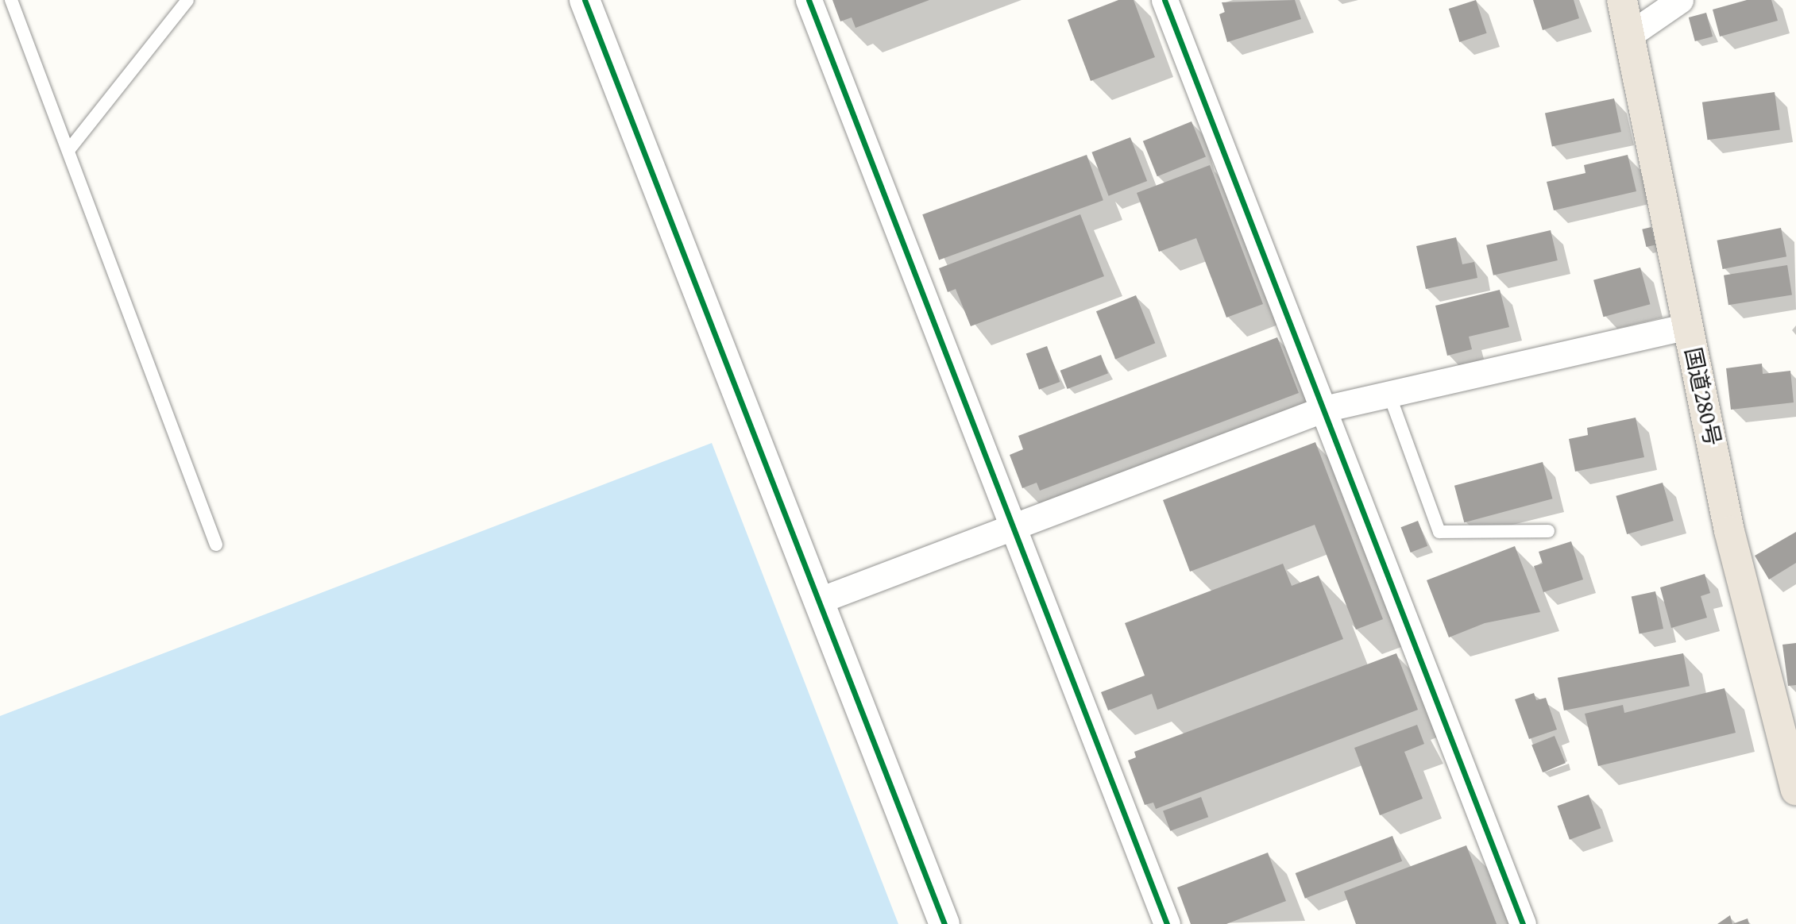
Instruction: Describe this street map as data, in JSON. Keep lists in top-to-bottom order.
{
  "streets": {
    "highway": ["国道280号"]
  }
}
